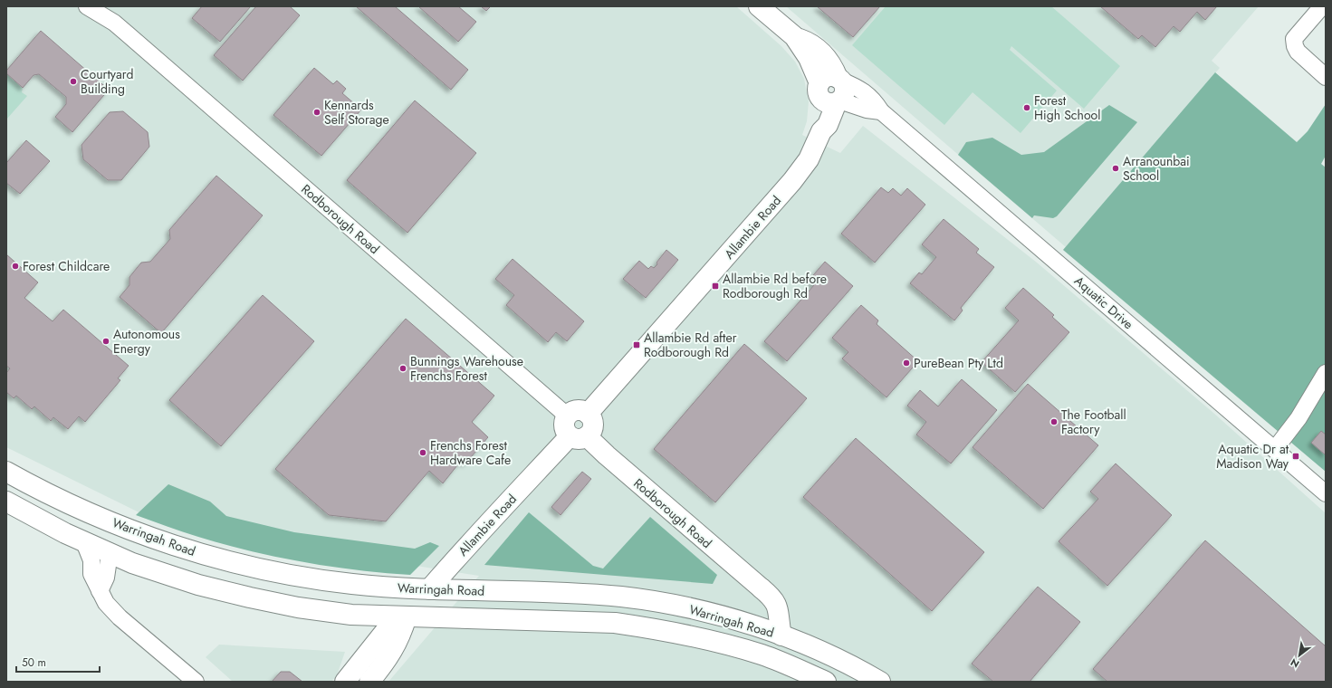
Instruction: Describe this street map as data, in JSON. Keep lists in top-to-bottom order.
{
  "streets": {
    "main road": ["Rodborough Road", "Allambie Road", "Warringah Road"],
    "street": ["Aquatic Drive"]
  },
  "crossings": [
    ["Rodborough Road", "Allambie Road"],
    ["Rodborough Road", "Warringah Road"],
    ["Allambie Road", "Aquatic Drive"],
    ["Allambie Road", "Warringah Road"]
  ],
  "places": {
    "other": [
      "Courtyard Building",
      "Forest High School",
      "Kennards Self Storage",
      "Arranounbai School",
      "Forest Childcare",
      "Autonomous Energy",
      "PureBean Pty Ltd",
      "Bunnings Warehouse Frenchs Forest",
      "The Football Factory",
      "Frenchs Forest Hardware Cafe"
    ],
    "transit": ["Allambie Rd before Rodborough Rd", "Allambie Rd after Rodborough Rd", "Aquatic Dr at Madison Way"]
  },
  "scale_bar": "50 m",
  "north": "bottom left"
}
